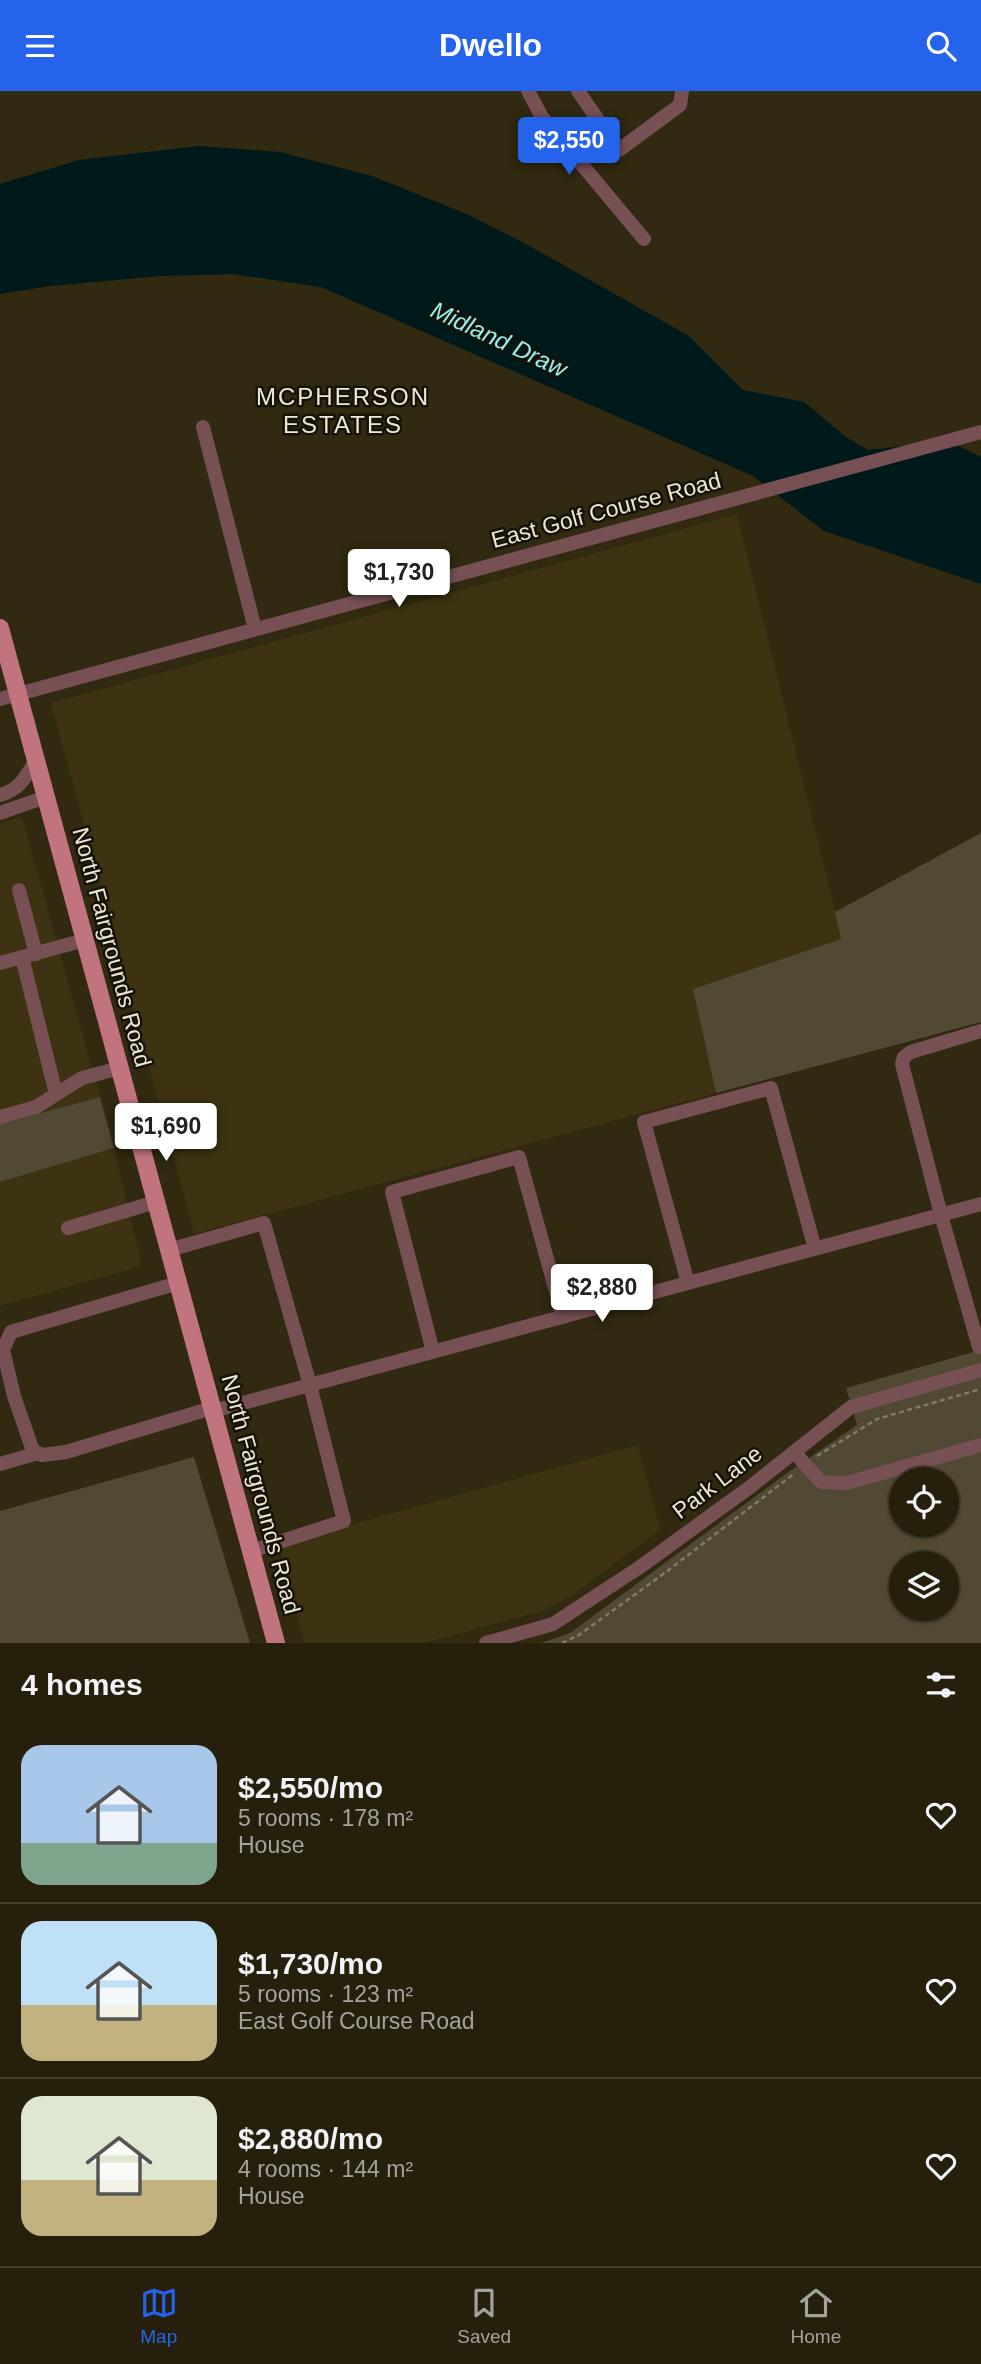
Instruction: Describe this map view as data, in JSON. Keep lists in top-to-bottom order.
{
  "streets": {
    "main road": ["North Fairgrounds Road"],
    "street": ["East Golf Course Road", "Park Lane"]
  },
  "crossings": [
    ["East Golf Course Road", "North Fairgrounds Road"]
  ],
  "districts": ["MCPHERSON ESTATES"],
  "water": ["Midland Draw"],
  "page": {
    "header": "Dwello",
    "price": [
      "$2,550",
      "$1,730",
      "$1,690",
      "$2,880"
    ],
    "heading": "4 homes",
    "list": [
      {
        "name": "$2,550/mo",
        "note": "5 rooms · 178 m² · House"
      },
      {
        "name": "$1,730/mo",
        "note": "5 rooms · 123 m² · East Golf Course Road"
      },
      {
        "name": "$2,880/mo",
        "note": "4 rooms · 144 m² · House"
      }
    ],
    "tabs": ["Map", "Saved", "Home"]
  }
}
